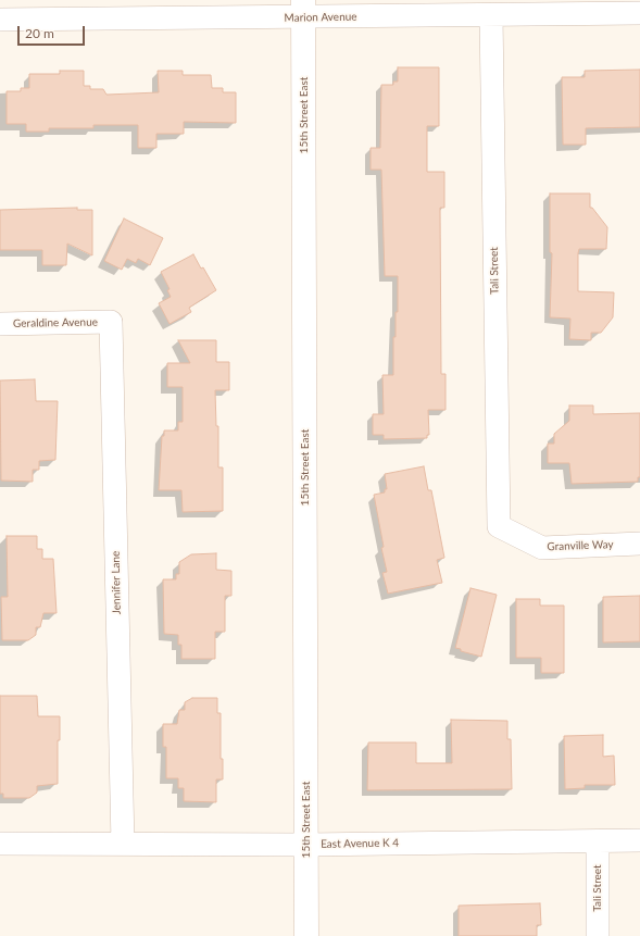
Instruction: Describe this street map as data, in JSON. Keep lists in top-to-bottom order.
{
  "streets": {
    "street": [
      "Marion Avenue",
      "15th Street East",
      "Tali Street",
      "Geraldine Avenue",
      "Granville Way",
      "Jennifer Lane",
      "East Avenue K 4"
    ]
  },
  "crossings": [
    ["Marion Avenue", "15th Street East"],
    ["Marion Avenue", "Tali Street"],
    ["15th Street East", "East Avenue K 4"],
    ["Tali Street", "Granville Way"],
    ["Tali Street", "East Avenue K 4"],
    ["Geraldine Avenue", "Jennifer Lane"],
    ["Jennifer Lane", "East Avenue K 4"]
  ],
  "scale_bar": "20 m"
}
